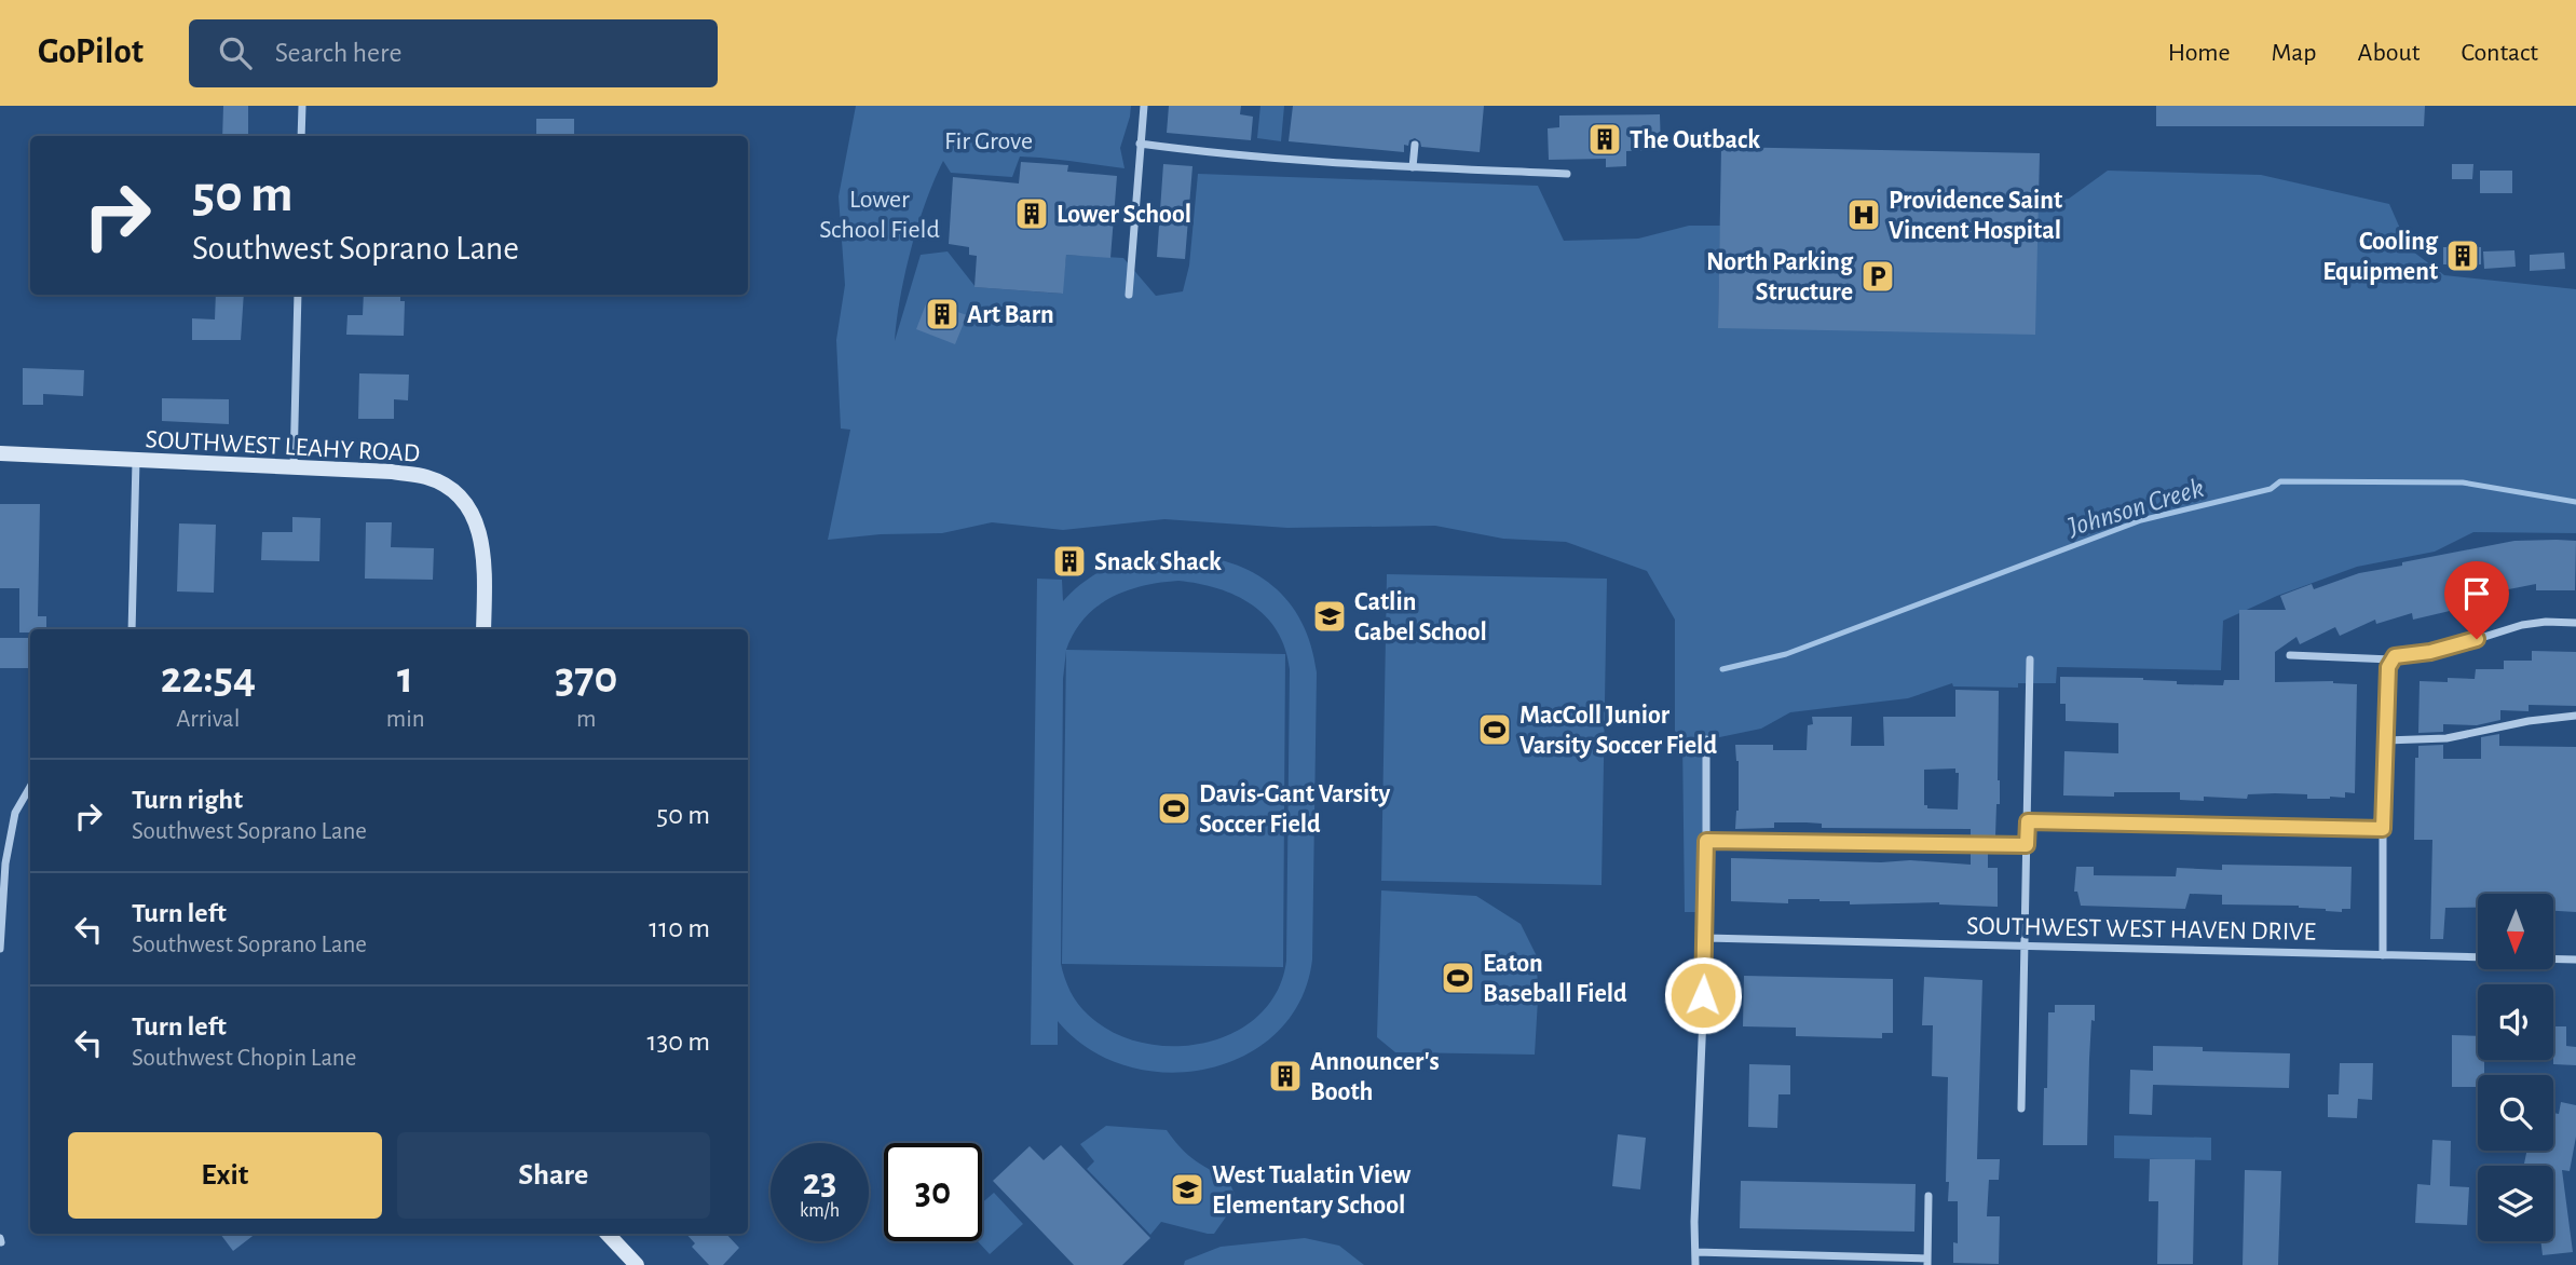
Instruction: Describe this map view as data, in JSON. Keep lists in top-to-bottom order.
{
  "streets": {
    "street": ["SOUTHWEST LEAHY ROAD", "SOUTHWEST WEST HAVEN DRIVE"]
  },
  "water": ["Johnson Creek"],
  "parks": ["Fir Grove", "Lower School Field"],
  "places": {
    "building": [
      "The Outback",
      "Lower School",
      "Cooling Equipment",
      "Art Barn",
      "Snack Shack",
      "Announcer's Booth"
    ],
    "hospital": ["Providence Saint Vincent Hospital"],
    "parking": ["North Parking Structure"],
    "school or university": ["Catlin Gabel School", "West Tualatin View Elementary School"],
    "sports": ["MacColl Junior Varsity Soccer Field", "Davis-Gant Varsity Soccer Field", "Eaton Baseball Field"]
  },
  "north": "bottom",
  "page": {
    "header": "GoPilot",
    "search": "Search here",
    "nav": [
      "Home",
      "Map",
      "About",
      "Contact"
    ],
    "turn": ["50 m", "Southwest Soprano Lane"],
    "eta": [
      "22:54",
      "Arrival",
      "1",
      "min",
      "370",
      "m"
    ],
    "list": [
      {
        "name": "Turn right",
        "note": "Southwest Soprano Lane",
        "value": "50 m"
      },
      {
        "name": "Turn left",
        "note": "Southwest Soprano Lane",
        "value": "110 m"
      },
      {
        "name": "Turn left",
        "note": "Southwest Chopin Lane",
        "value": "130 m"
      }
    ],
    "buttons": ["Exit", "Share"],
    "speed": "23 km/h",
    "limit": "30"
  }
}
